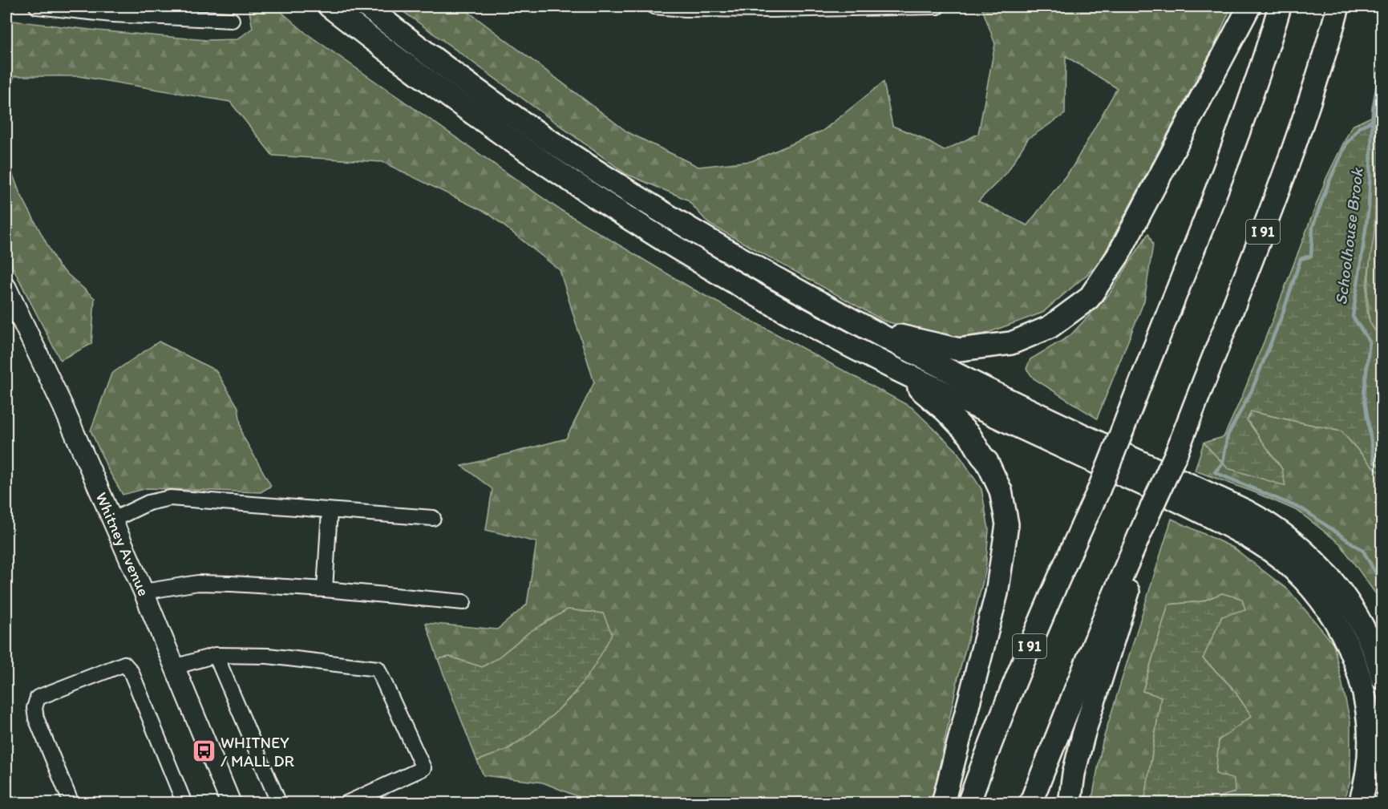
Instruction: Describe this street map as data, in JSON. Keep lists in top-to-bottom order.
{
  "streets": {
    "highway": ["I 91"],
    "main road": ["Whitney Avenue"]
  },
  "water": ["Schoolhouse Brook"],
  "places": {
    "bus stop": ["WHITNEY / MALL DR"]
  }
}
